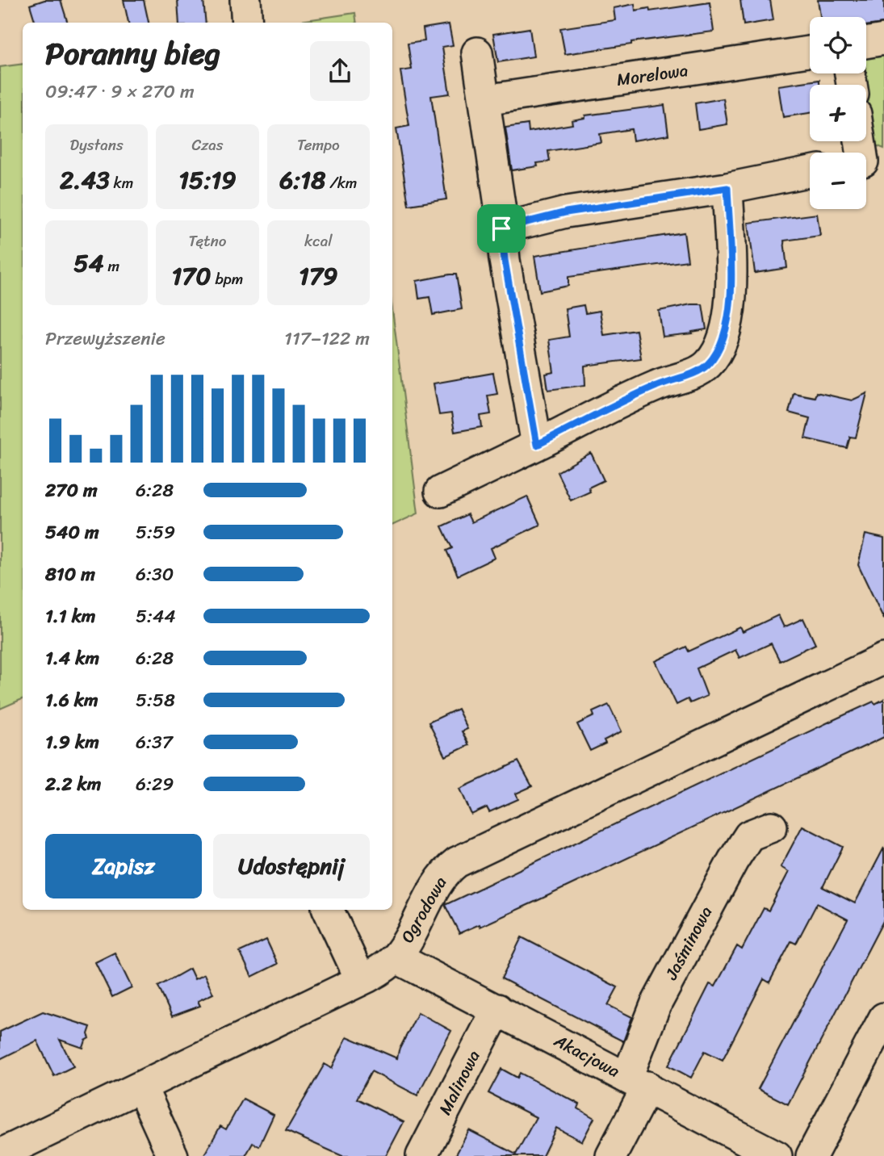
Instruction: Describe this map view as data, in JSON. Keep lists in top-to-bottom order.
{
  "streets": {
    "street": [
      "Morelowa",
      "Ogrodowa",
      "Jaśminowa",
      "Akacjowa",
      "Malinowa"
    ]
  },
  "crossings": [
    ["Ogrodowa", "Akacjowa"],
    ["Jaśminowa", "Akacjowa"],
    ["Akacjowa", "Malinowa"]
  ],
  "page": {
    "map_buttons": ["+", "−"],
    "heading": ["Poranny bieg", "09:47 · 9 × 270 m"],
    "stats": [
      ["Dystans", "2.43 km"],
      ["Czas", "15:19"],
      ["Tempo", "6:18 /km"],
      ["54 m"],
      ["Tętno", "170 bpm"],
      ["kcal", "179"]
    ],
    "chart": ["Przewyższenie", "117–122 m"],
    "list": [
      {
        "name": "270 m",
        "note": "6:28"
      },
      {
        "name": "540 m",
        "note": "5:59"
      },
      {
        "name": "810 m",
        "note": "6:30"
      },
      {
        "name": "1.1 km",
        "note": "5:44"
      },
      {
        "name": "1.4 km",
        "note": "6:28"
      },
      {
        "name": "1.6 km",
        "note": "5:58"
      },
      {
        "name": "1.9 km",
        "note": "6:37"
      },
      {
        "name": "2.2 km",
        "note": "6:29"
      }
    ],
    "buttons": ["Zapisz", "Udostępnij"]
  }
}
